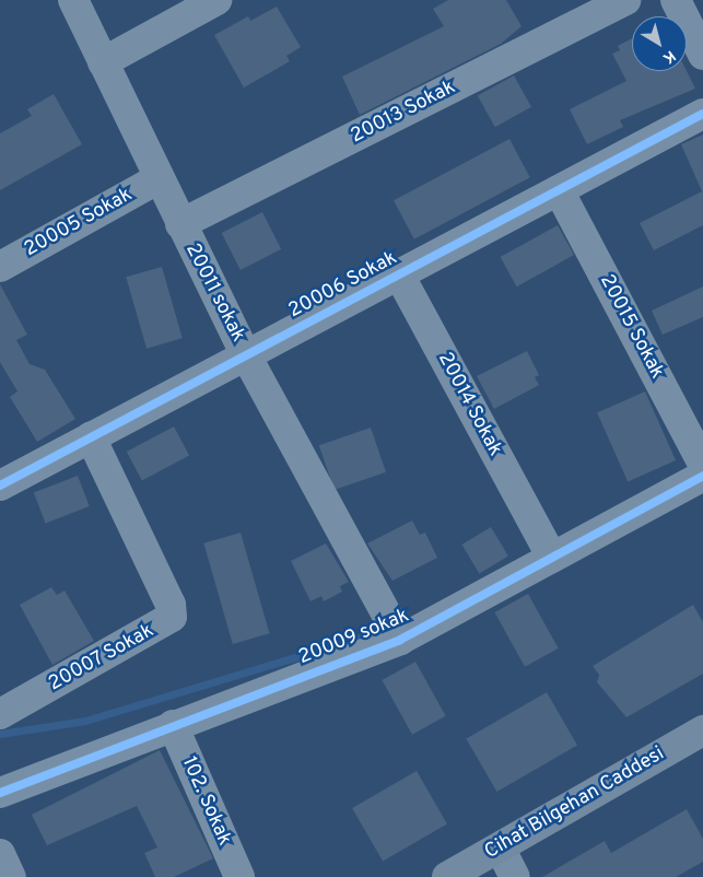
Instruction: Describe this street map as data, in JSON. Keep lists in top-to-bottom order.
{
  "streets": {
    "main road": ["Cihat Bilgehan Caddesi"],
    "street": [
      "20013 Sokak",
      "20005 Sokak",
      "20006 Sokak",
      "20011 sokak",
      "20015 Sokak",
      "20014 Sokak",
      "20009 sokak",
      "20007 Sokak",
      "102. Sokak"
    ]
  },
  "crossings": [
    ["20013 Sokak", "20011 sokak"],
    ["20005 Sokak", "20011 sokak"],
    ["20006 Sokak", "20011 sokak"],
    ["20006 Sokak", "20015 Sokak"],
    ["20006 Sokak", "20014 Sokak"],
    ["20006 Sokak", "20007 Sokak"],
    ["20011 sokak", "20009 sokak"],
    ["20014 Sokak", "20009 sokak"],
    ["20009 sokak", "102. Sokak"]
  ],
  "north": "bottom right"
}
